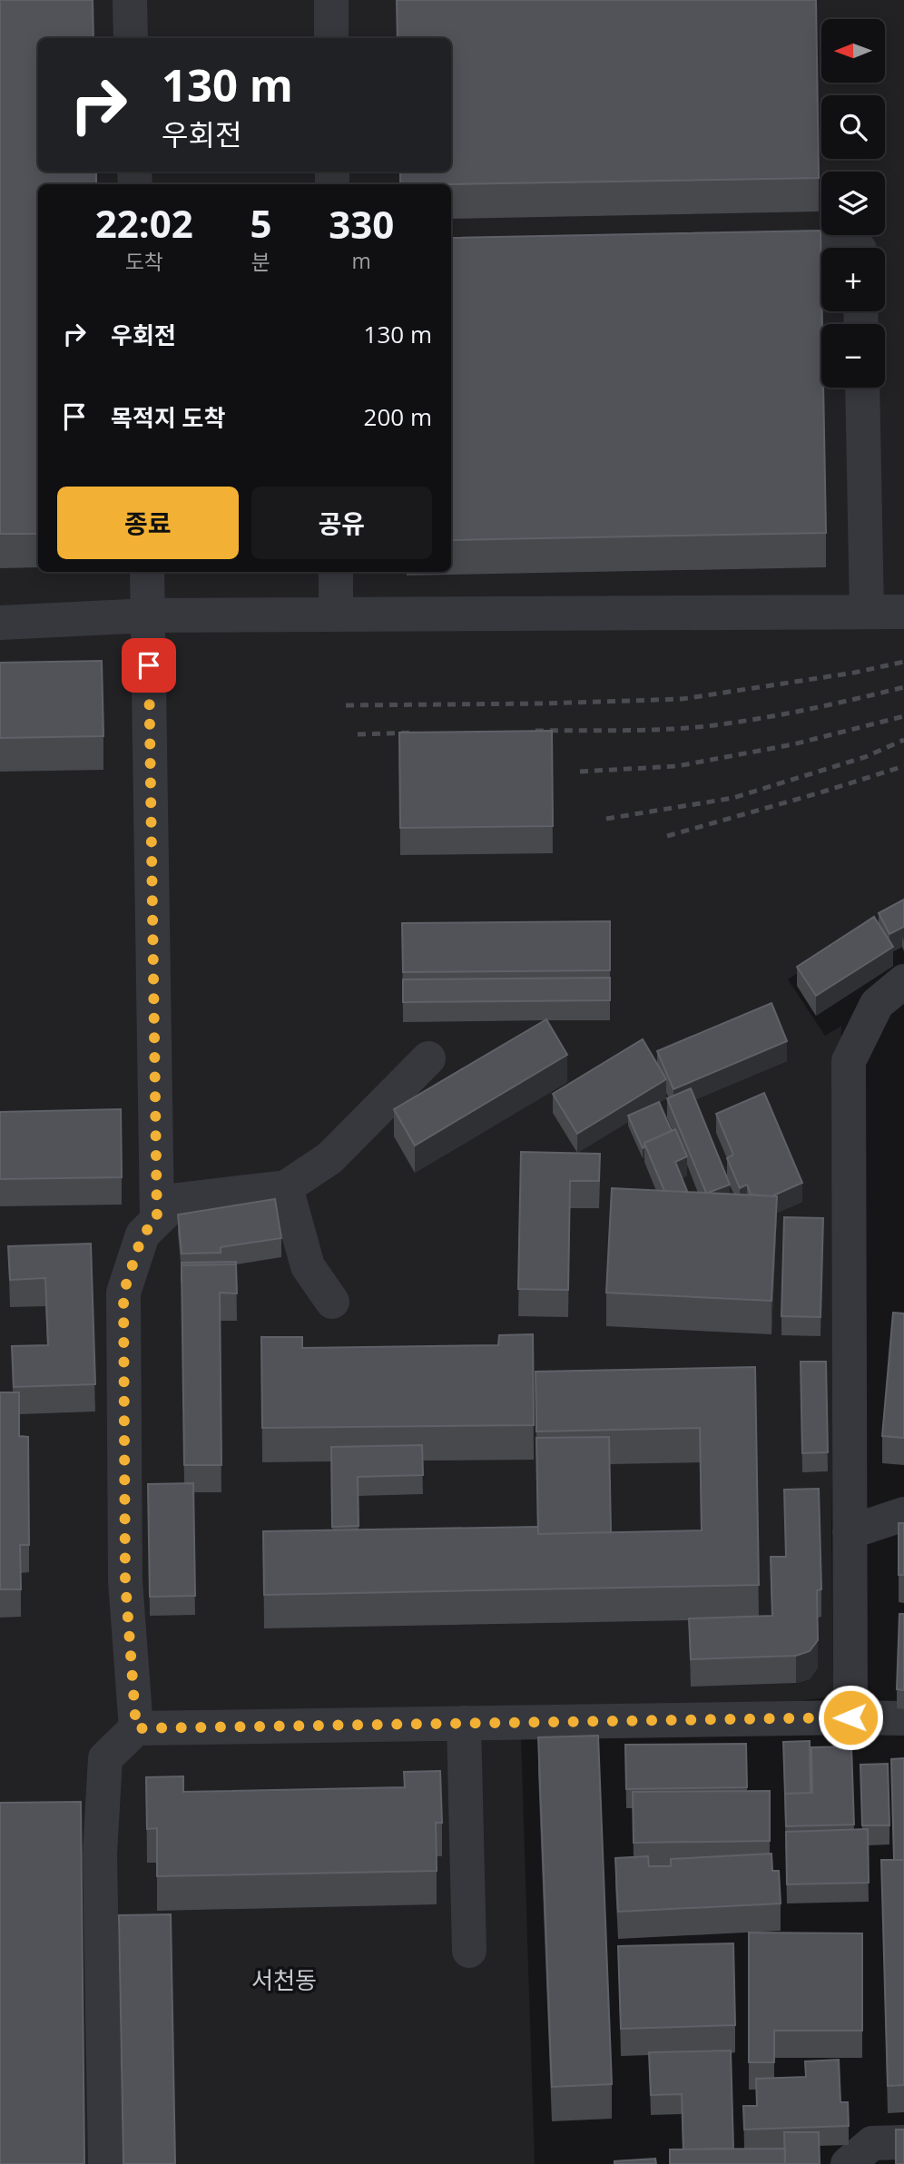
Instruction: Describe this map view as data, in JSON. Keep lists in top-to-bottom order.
{
  "districts": ["서천동"],
  "north": "left",
  "page": {
    "map_buttons": ["+", "−"],
    "turn": ["130 m", "우회전"],
    "eta": [
      "22:02",
      "도착",
      "5",
      "분",
      "330",
      "m"
    ],
    "list": [
      {
        "name": "우회전",
        "value": "130 m"
      },
      {
        "name": "목적지 도착",
        "value": "200 m"
      }
    ],
    "buttons": ["종료", "공유"]
  }
}
